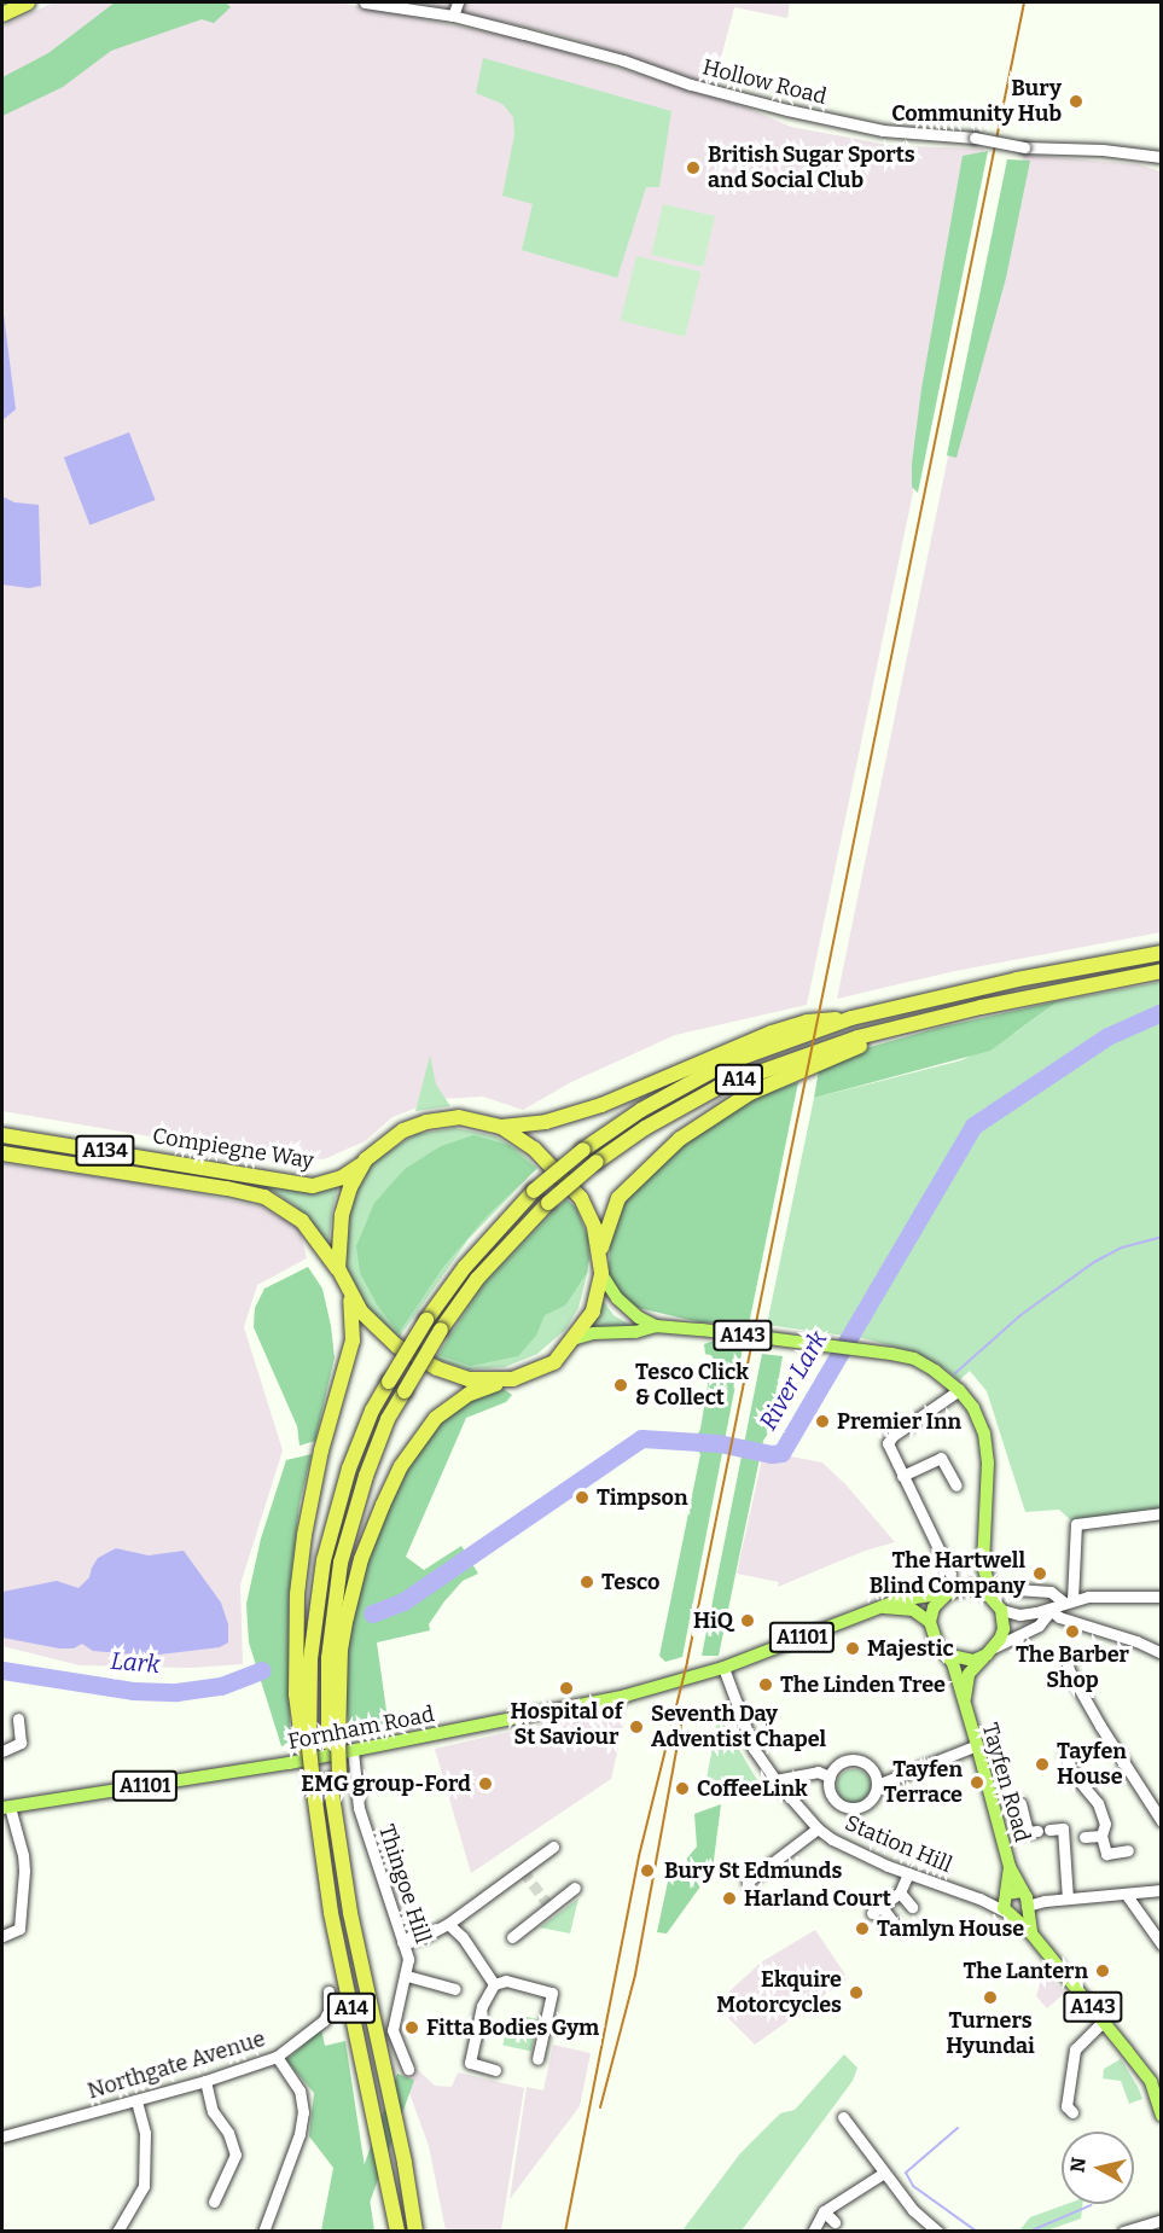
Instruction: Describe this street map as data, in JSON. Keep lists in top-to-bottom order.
{
  "streets": {
    "highway": ["A14", "Compiegne Way", "A134"],
    "main road": [
      "A143",
      "A1101",
      "Fornham Road",
      "Tayfen Road"
    ],
    "street": [
      "Hollow Road",
      "Station Hill",
      "Thingoe Hill",
      "Northgate Avenue"
    ]
  },
  "crossings": [
    ["A14", "Compiegne Way"],
    ["A143", "A1101"],
    ["A143", "Tayfen Road"],
    ["A1101", "Fornham Road"],
    ["A1101", "Station Hill"],
    ["Fornham Road", "Station Hill"],
    ["Fornham Road", "Thingoe Hill"],
    ["Tayfen Road", "Station Hill"]
  ],
  "water": ["River Lark", "Lark"],
  "places": [
    "Bury Community Hub",
    "British Sugar Sports and Social Club",
    "Tesco Click & Collect",
    "Premier Inn",
    "Timpson",
    "The Hartwell Blind Company",
    "Tesco",
    "HiQ",
    "The Barber Shop",
    "Majestic",
    "The Linden Tree",
    "Hospital of St Saviour",
    "Seventh Day Adventist Chapel",
    "Tayfen House",
    "Tayfen Terrace",
    "EMG group-Ford",
    "CoffeeLink",
    "Bury St Edmunds",
    "Harland Court",
    "Tamlyn House",
    "The Lantern",
    "Ekquire Motorcycles",
    "Turners Hyundai",
    "Fitta Bodies Gym"
  ],
  "north": "left"
}
